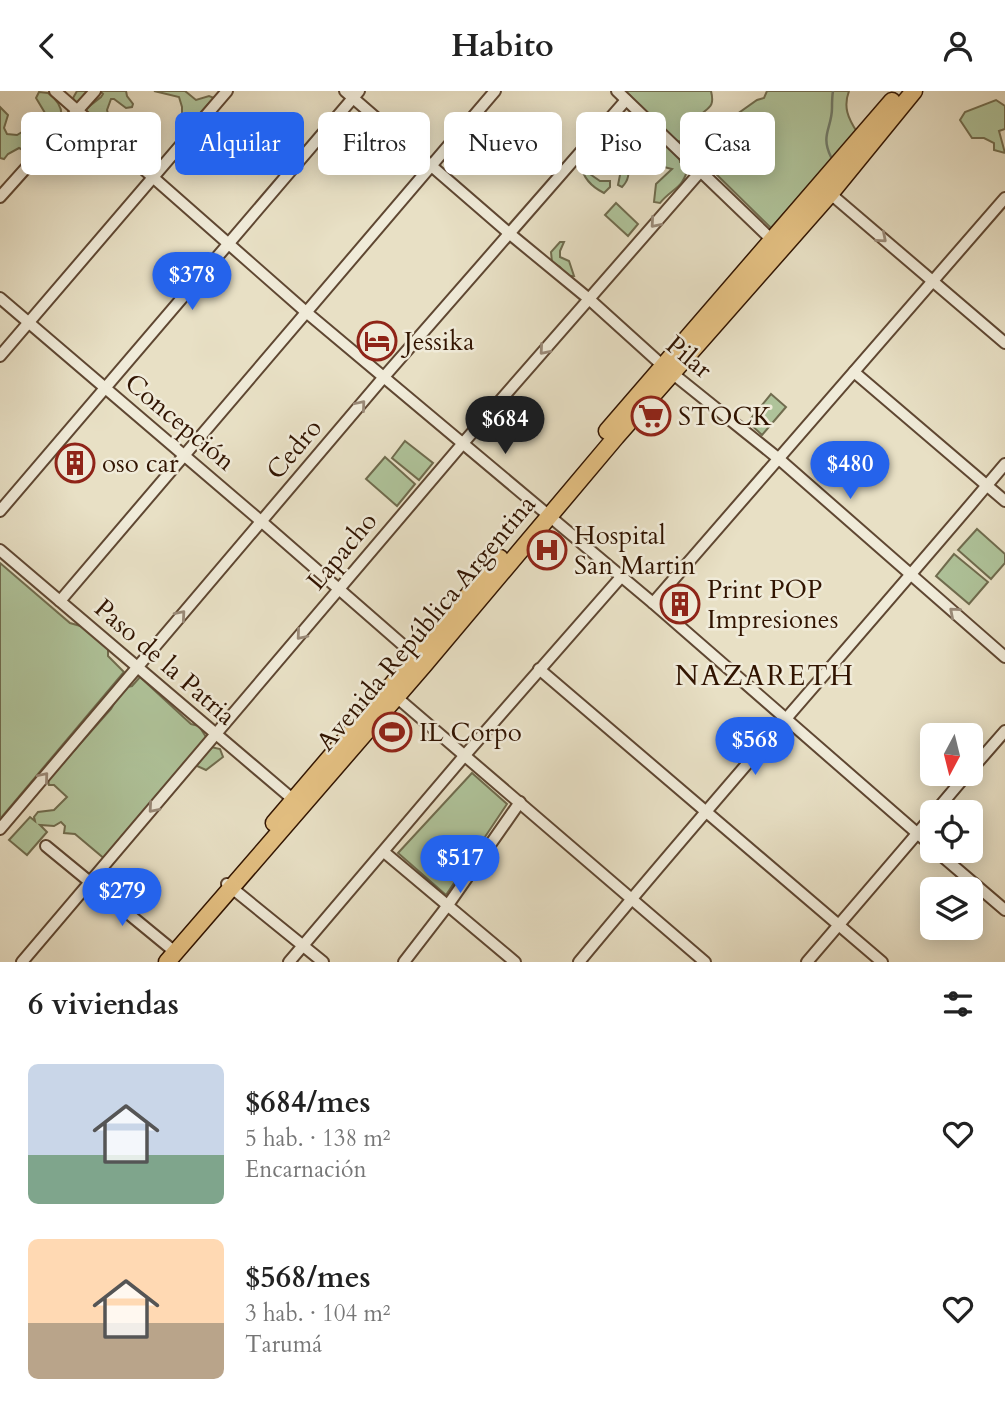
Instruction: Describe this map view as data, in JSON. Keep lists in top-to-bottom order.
{
  "streets": {
    "highway": ["Avenida República Argentina"],
    "street": [
      "Pilar",
      "Concepción",
      "Cedro",
      "Lapacho",
      "Paso de la Patria"
    ]
  },
  "crossings": [
    ["Pilar", "Cedro"],
    ["Pilar", "Lapacho"],
    ["Pilar", "Avenida República Argentina"],
    ["Concepción", "Cedro"],
    ["Concepción", "Lapacho"],
    ["Concepción", "Avenida República Argentina"],
    ["Cedro", "Paso de la Patria"],
    ["Lapacho", "Paso de la Patria"],
    ["Avenida República Argentina", "Paso de la Patria"]
  ],
  "one_way": ["Cedro", "Lapacho"],
  "districts": ["NAZARETH"],
  "places": {
    "hotel": ["Jessika"],
    "supermarket": ["STOCK"],
    "building": ["oso car", "Print POP Impresiones"],
    "hospital": ["Hospital San Martin"],
    "sports": ["IL Corpo"]
  },
  "north": "bottom",
  "page": {
    "header": "Habito",
    "chip": [
      "Comprar",
      "Alquilar",
      "Filtros",
      "Nuevo",
      "Piso",
      "Casa"
    ],
    "price": [
      "$378",
      "$684",
      "$480",
      "$568",
      "$517",
      "$279"
    ],
    "heading": "6 viviendas",
    "list": [
      {
        "name": "$684/mes",
        "note": "5 hab. · 138 m² · Encarnación"
      },
      {
        "name": "$568/mes",
        "note": "3 hab. · 104 m² · Tarumá"
      }
    ]
  }
}
